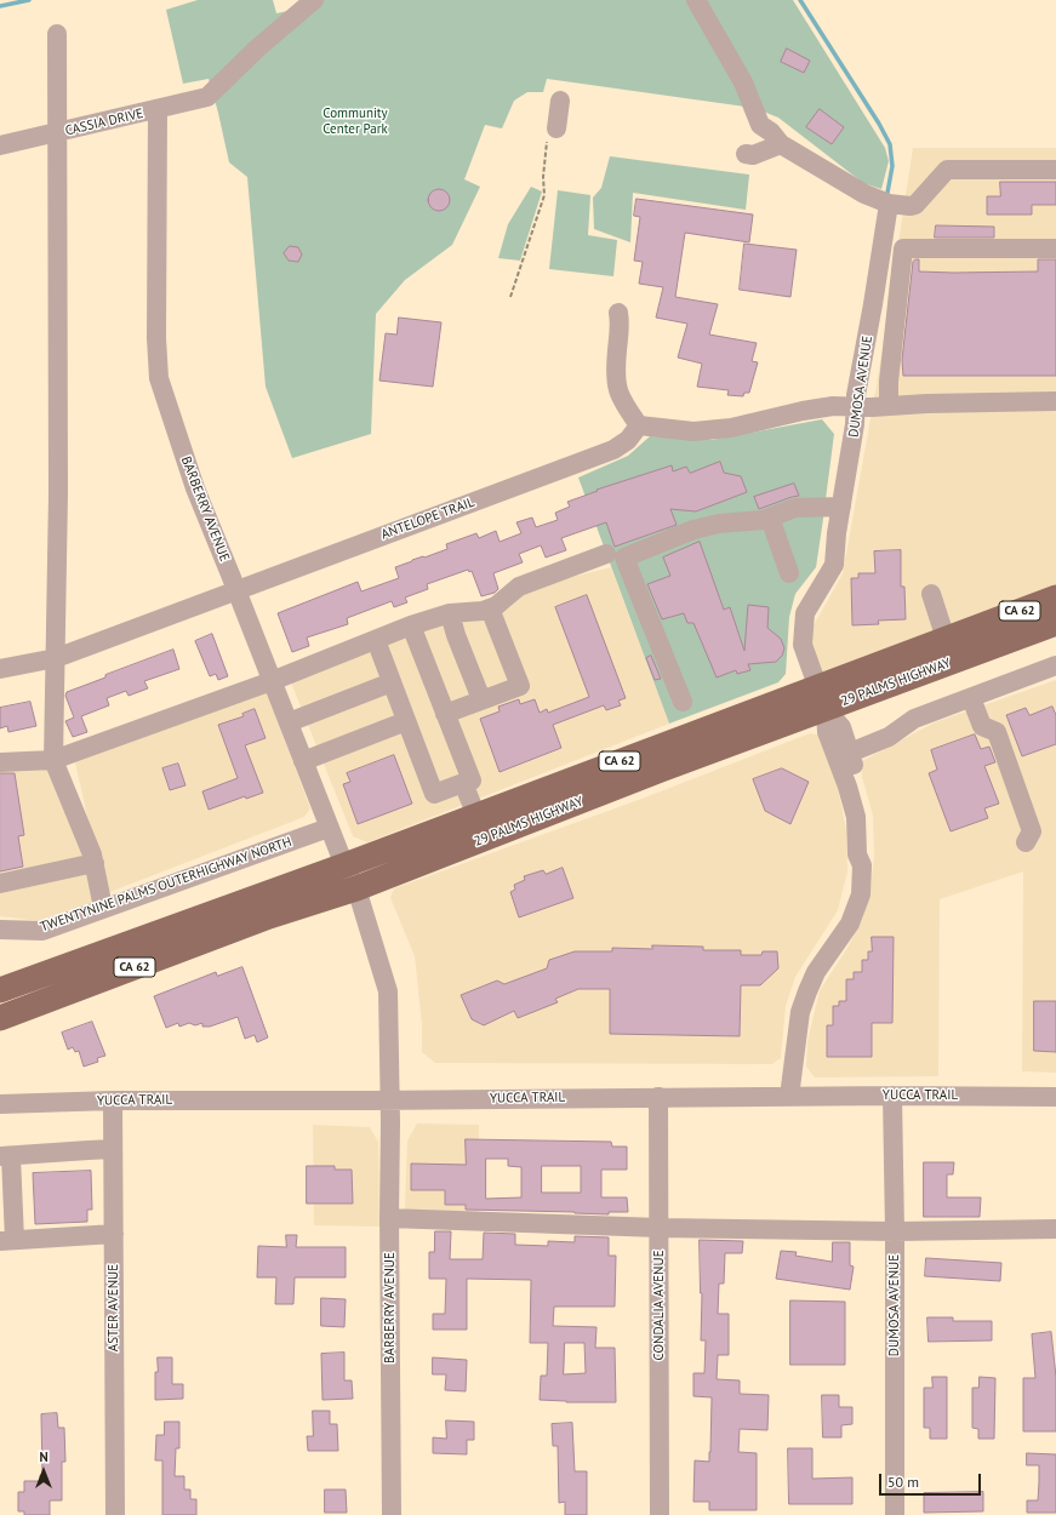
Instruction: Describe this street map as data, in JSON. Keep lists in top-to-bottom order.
{
  "streets": {
    "main road": ["CA 62", "29 PALMS HIGHWAY"],
    "street": [
      "CASSIA DRIVE",
      "DUMOSA AVENUE",
      "BARBERRY AVENUE",
      "ANTELOPE TRAIL",
      "TWENTYNINE PALMS OUTERHIGHWAY NORTH",
      "YUCCA TRAIL",
      "CONDALIA AVENUE",
      "ASTER AVENUE"
    ]
  },
  "crossings": [
    ["CASSIA DRIVE", "BARBERRY AVENUE"],
    ["DUMOSA AVENUE", "29 PALMS HIGHWAY"],
    ["DUMOSA AVENUE", "YUCCA TRAIL"],
    ["BARBERRY AVENUE", "ANTELOPE TRAIL"],
    ["BARBERRY AVENUE", "29 PALMS HIGHWAY"],
    ["BARBERRY AVENUE", "TWENTYNINE PALMS OUTERHIGHWAY NORTH"],
    ["BARBERRY AVENUE", "YUCCA TRAIL"],
    ["YUCCA TRAIL", "CONDALIA AVENUE"],
    ["YUCCA TRAIL", "ASTER AVENUE"]
  ],
  "parks": ["Community Center Park"],
  "scale_bar": "50 m",
  "north": "top"
}
